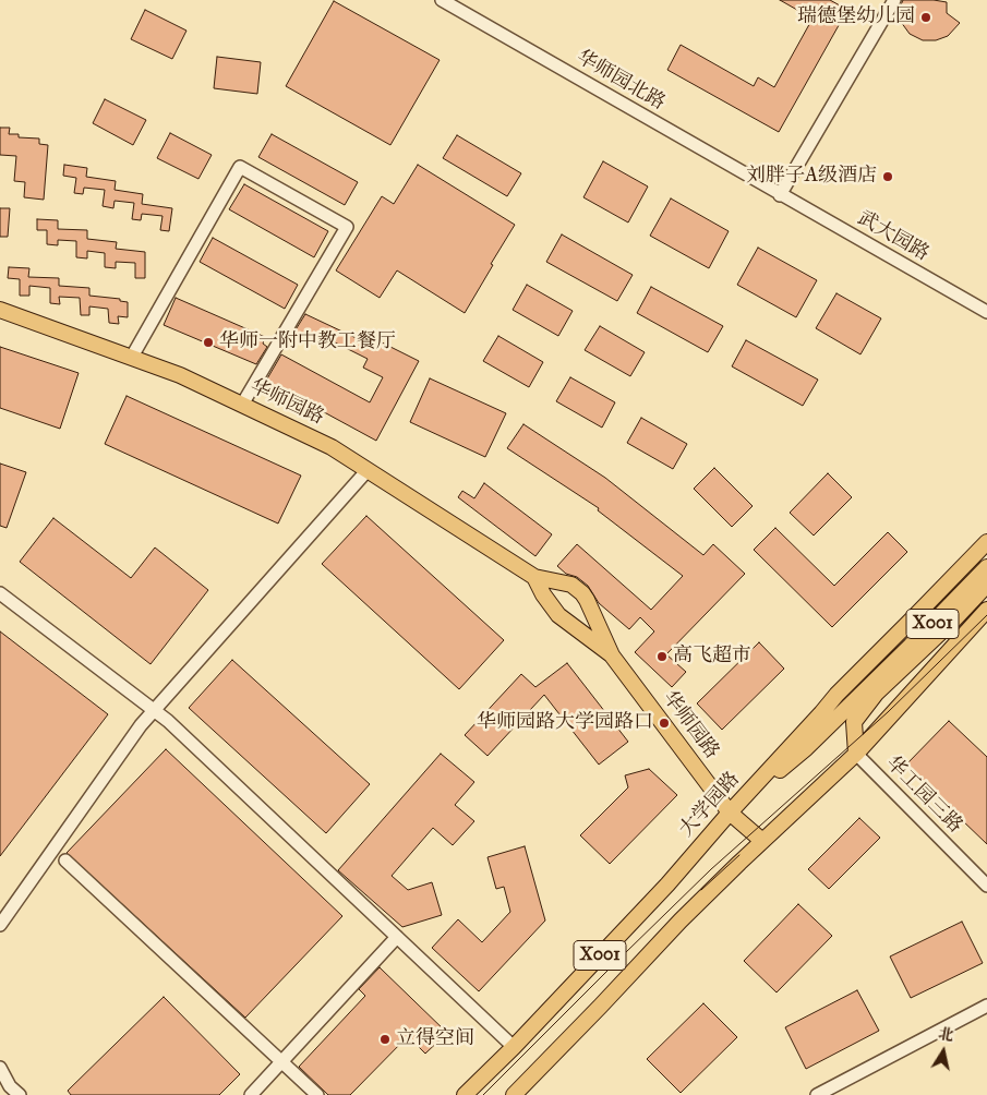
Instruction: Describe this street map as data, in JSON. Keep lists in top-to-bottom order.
{
  "streets": {
    "main road": ["华师园路", "X001", "大学园路"],
    "street": ["华师园北路", "武大园路", "华工园三路"]
  },
  "crossings": [
    ["华师园北路", "武大园路"],
    ["华师园路", "X001"],
    ["华师园路", "大学园路"],
    ["X001", "华工园三路"]
  ],
  "places": [
    "瑞德堡幼儿园",
    "刘胖子A级酒店",
    "华师一附中教工餐厅",
    "高飞超市",
    "华师园路大学园路口",
    "立得空间"
  ],
  "north": "top"
}
